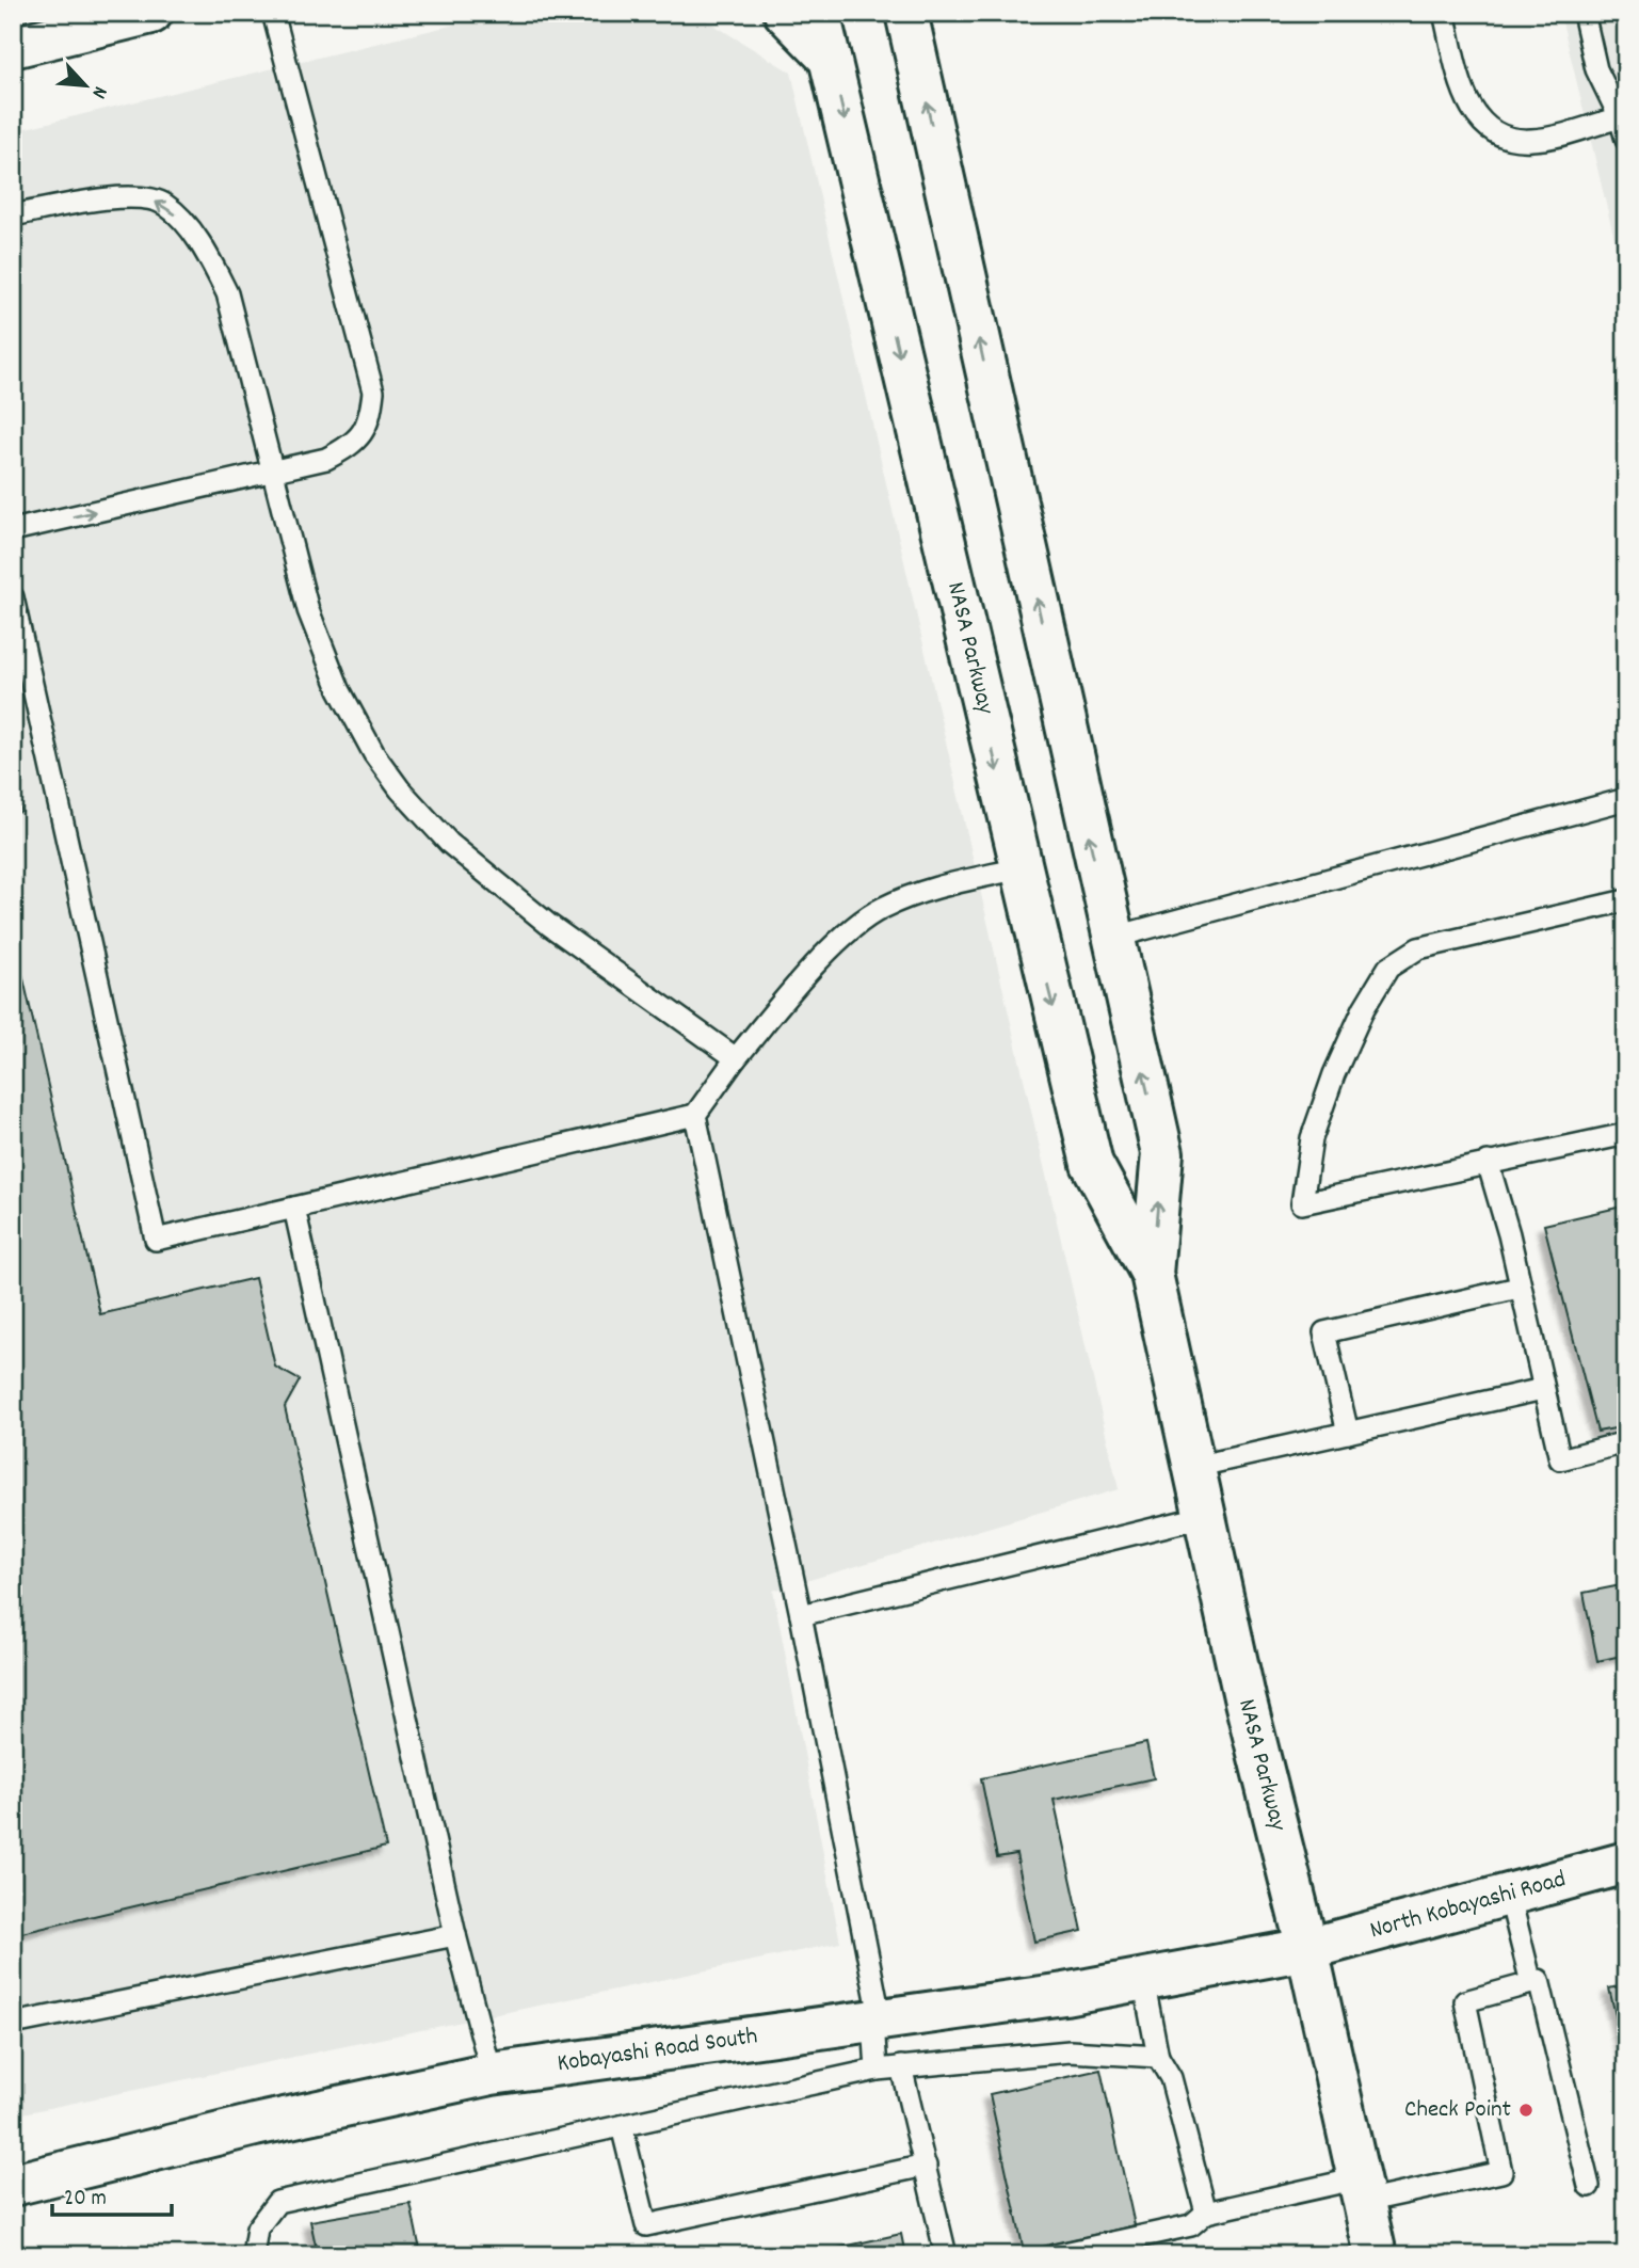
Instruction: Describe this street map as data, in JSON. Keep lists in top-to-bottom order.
{
  "streets": {
    "main road": ["NASA Parkway", "North Kobayashi Road", "Kobayashi Road South"]
  },
  "crossings": [
    ["NASA Parkway", "North Kobayashi Road"],
    ["NASA Parkway", "Kobayashi Road South"],
    ["North Kobayashi Road", "Kobayashi Road South"]
  ],
  "places": ["Check Point"],
  "scale_bar": "20 m",
  "north": "bottom right"
}
